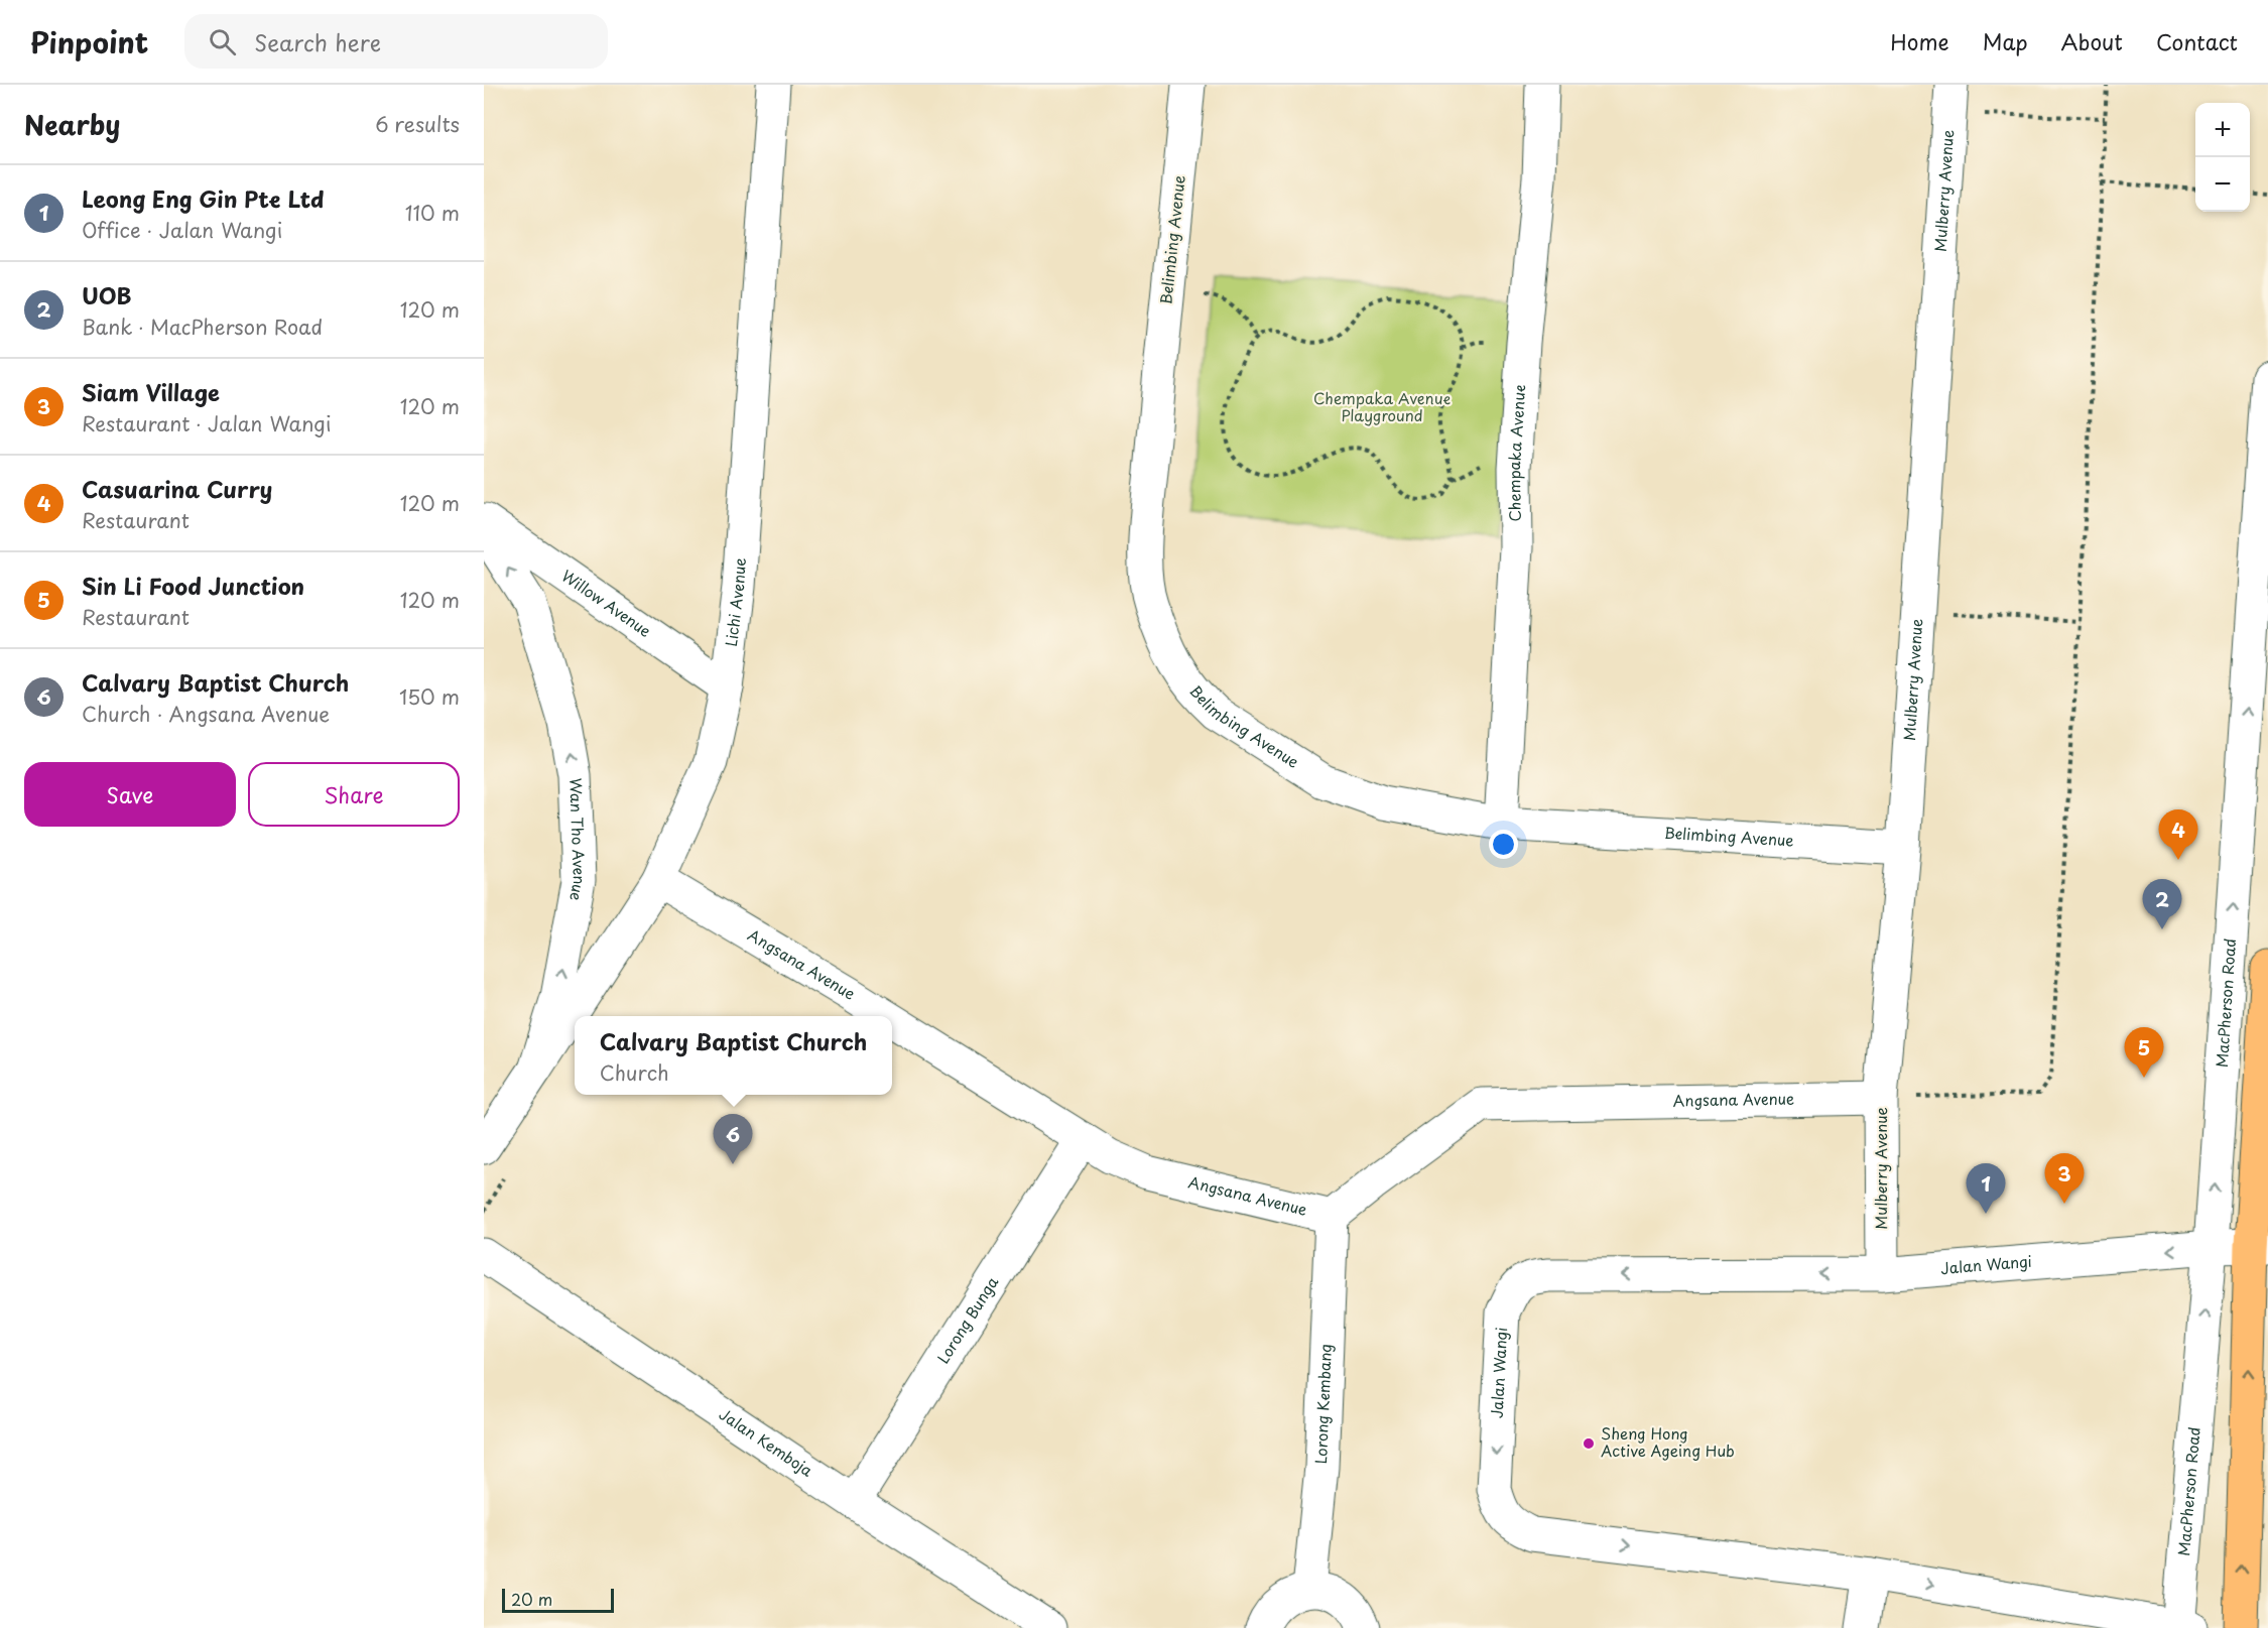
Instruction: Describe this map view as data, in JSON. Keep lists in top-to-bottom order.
{
  "streets": {
    "street": [
      "Mulberry Avenue",
      "Belimbing Avenue",
      "Chempaka Avenue",
      "Lichi Avenue",
      "Willow Avenue",
      "Wan Tho Avenue",
      "Angsana Avenue",
      "MacPherson Road",
      "Jalan Wangi",
      "Lorong Bunga",
      "Lorong Kembang",
      "Jalan Kemboja"
    ]
  },
  "crossings": [
    ["Mulberry Avenue", "Belimbing Avenue"],
    ["Mulberry Avenue", "Angsana Avenue"],
    ["Mulberry Avenue", "Jalan Wangi"],
    ["Belimbing Avenue", "Chempaka Avenue"],
    ["Lichi Avenue", "Willow Avenue"],
    ["Lichi Avenue", "Wan Tho Avenue"],
    ["Lichi Avenue", "Angsana Avenue"],
    ["Angsana Avenue", "Lorong Bunga"],
    ["Angsana Avenue", "Lorong Kembang"],
    ["MacPherson Road", "Jalan Wangi"],
    ["Lorong Bunga", "Jalan Kemboja"]
  ],
  "one_way": ["Wan Tho Avenue", "MacPherson Road"],
  "parks": ["Chempaka Avenue Playground"],
  "places": ["Sheng Hong Active Ageing Hub"],
  "scale_bar": "20 m",
  "page": {
    "header": "Pinpoint",
    "search": "Search here",
    "nav": [
      "Home",
      "Map",
      "About",
      "Contact"
    ],
    "heading": ["Nearby", "6 results"],
    "map_buttons": ["+", "−"],
    "list": [
      {
        "mark": "1",
        "name": "Leong Eng Gin Pte Ltd",
        "note": "Office · Jalan Wangi",
        "value": "110 m"
      },
      {
        "mark": "2",
        "name": "UOB",
        "note": "Bank · MacPherson Road",
        "value": "120 m"
      },
      {
        "mark": "3",
        "name": "Siam Village",
        "note": "Restaurant · Jalan Wangi",
        "value": "120 m"
      },
      {
        "mark": "4",
        "name": "Casuarina Curry",
        "note": "Restaurant",
        "value": "120 m"
      },
      {
        "mark": "5",
        "name": "Sin Li Food Junction",
        "note": "Restaurant",
        "value": "120 m"
      },
      {
        "mark": "6",
        "name": "Calvary Baptist Church",
        "note": "Church · Angsana Avenue",
        "value": "150 m"
      }
    ],
    "buttons": ["Save", "Share"],
    "pins": [
      "4",
      "2",
      "5",
      "6",
      "3",
      "1"
    ],
    "popup": ["Calvary Baptist Church", "Church"],
    "scale": "20 m"
  }
}
